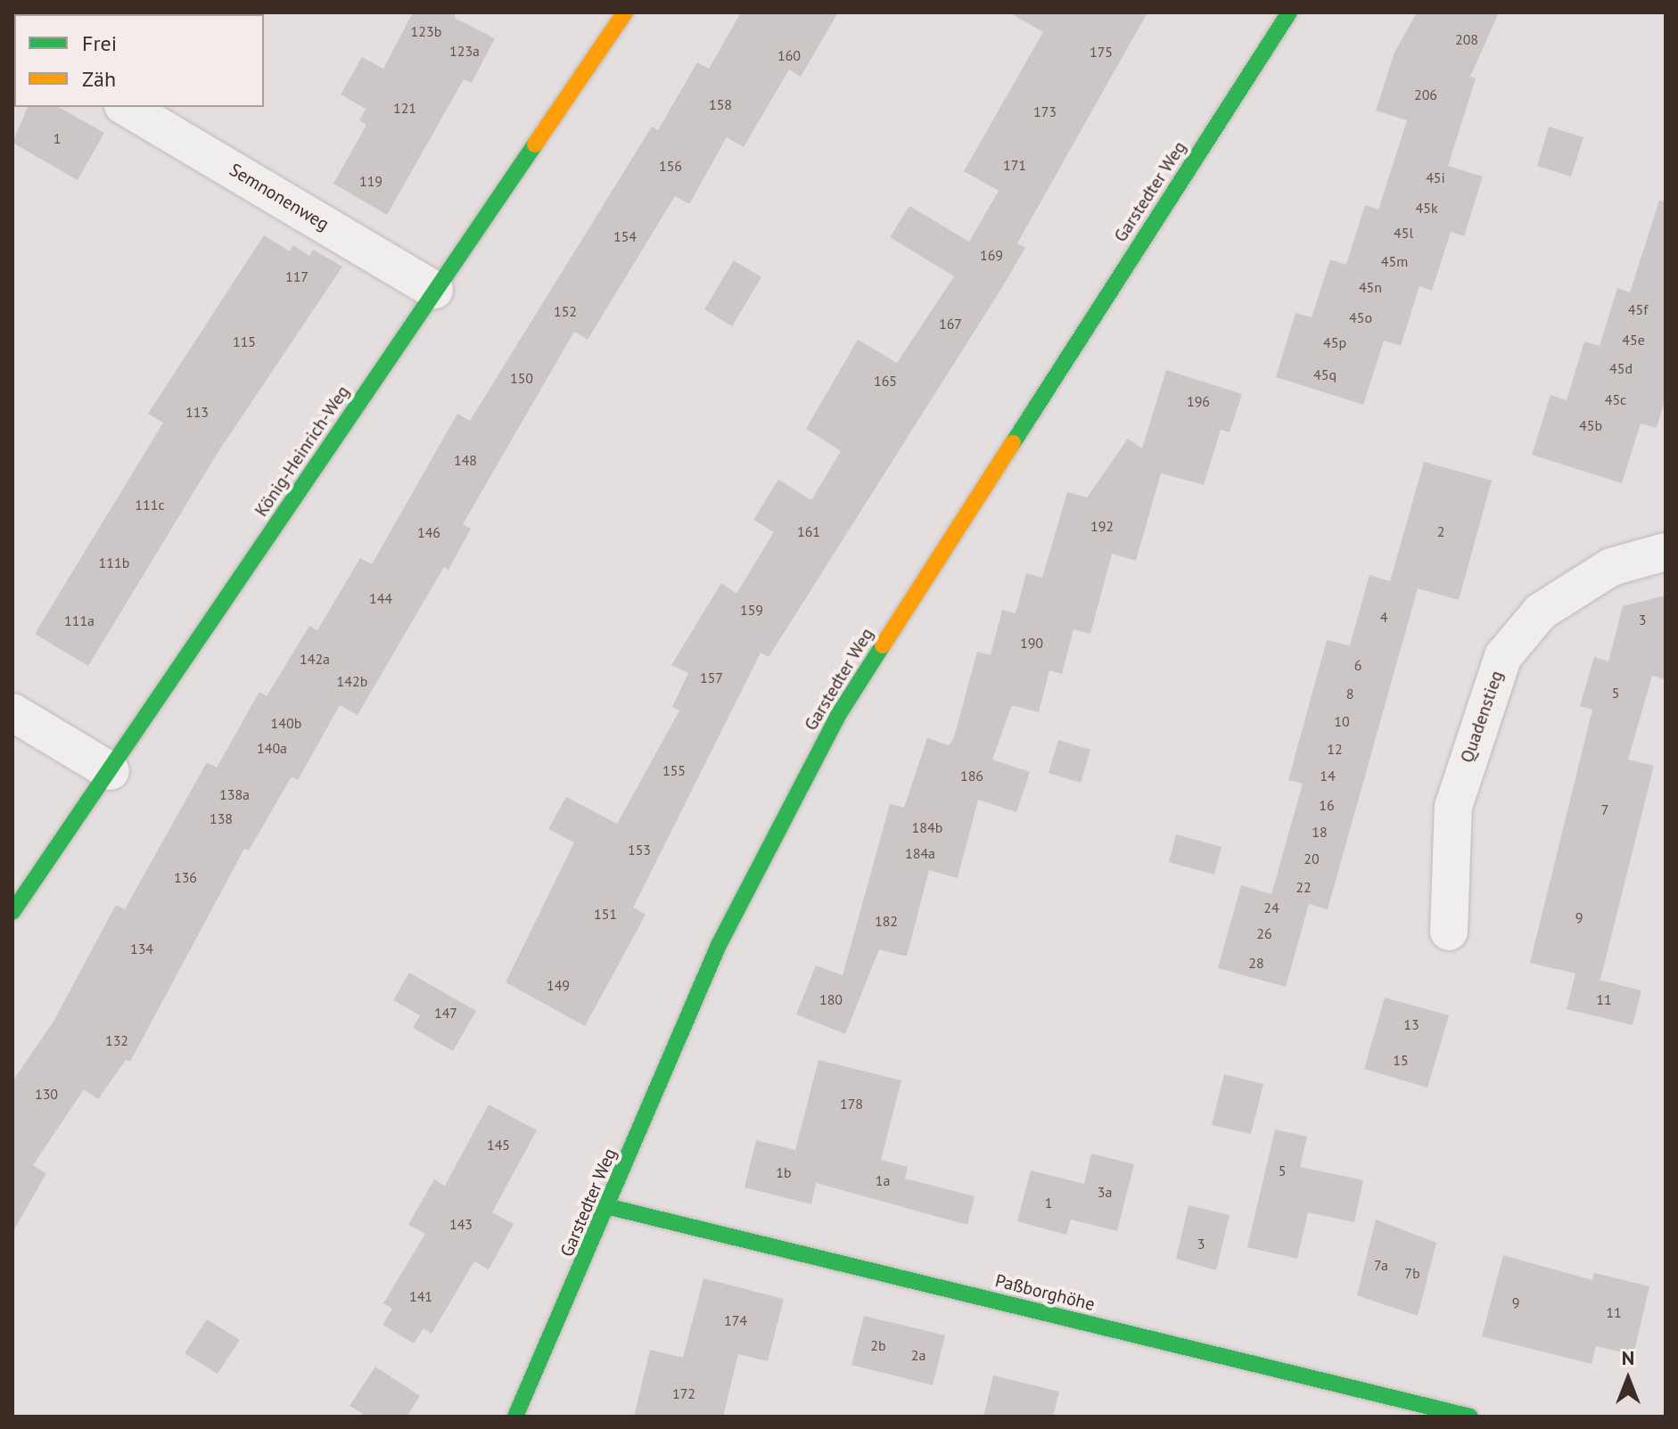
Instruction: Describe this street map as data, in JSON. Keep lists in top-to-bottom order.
{
  "streets": {
    "street": [
      "Garstedter Weg",
      "Semnonenweg",
      "König-Heinrich-Weg",
      "Quadenstieg",
      "Paßborghöhe"
    ]
  },
  "crossings": [
    ["Garstedter Weg", "Paßborghöhe"],
    ["Semnonenweg", "König-Heinrich-Weg"]
  ],
  "house_numbers": [
    "123b",
    "208",
    "123a",
    "175",
    "160",
    "206",
    "158",
    "121",
    "173",
    "1",
    "171",
    "156",
    "45i",
    "119",
    "45k",
    "45l",
    "154",
    "169",
    "45m",
    "117",
    "45n",
    "45f",
    "152",
    "45o",
    "167",
    "45e",
    "115",
    "45p",
    "45d",
    "45q",
    "150",
    "165",
    "45c",
    "196",
    "113",
    "45b",
    "148",
    "111c",
    "192",
    "161",
    "2",
    "146",
    "111b",
    "144",
    "159",
    "4",
    "3",
    "111a",
    "190",
    "142a",
    "6",
    "157",
    "142b",
    "5",
    "8",
    "10",
    "140b",
    "140a",
    "12",
    "155",
    "186",
    "14",
    "138a",
    "16",
    "7",
    "138",
    "184b",
    "18",
    "153",
    "184a",
    "20",
    "136",
    "22",
    "24",
    "151",
    "9",
    "182",
    "26",
    "134",
    "28",
    "149",
    "180",
    "11",
    "147",
    "13",
    "132",
    "15",
    "130",
    "178",
    "145",
    "5",
    "1b",
    "1a",
    "3a",
    "1",
    "143",
    "3",
    "7a",
    "7b",
    "141",
    "9",
    "11",
    "174",
    "2b",
    "2a",
    "172"
  ],
  "legend": ["Frei", "Zäh"],
  "north": "top"
}
